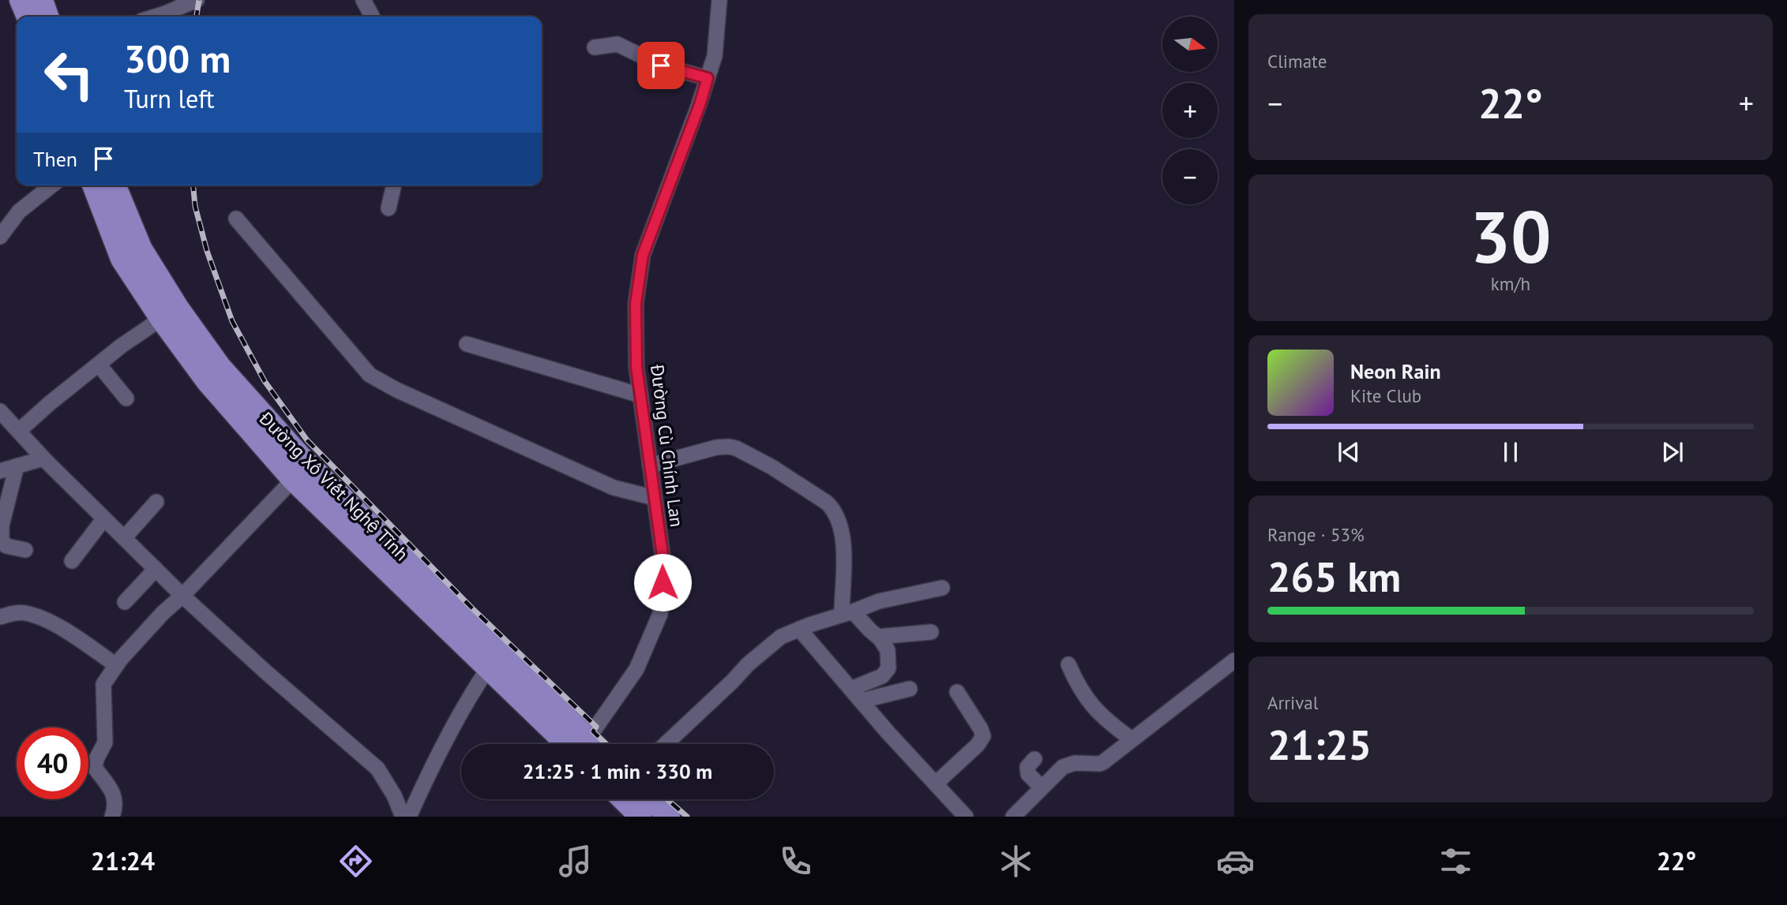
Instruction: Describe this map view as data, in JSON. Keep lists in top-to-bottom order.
{
  "streets": {
    "highway": ["Đường Xô Viết Nghệ Tĩnh"],
    "street": ["Đường Cù Chính Lan"]
  },
  "north": "right",
  "page": {
    "tile": [
      "Climate",
      ["30", "km/h"],
      ["Range · 53%", "265 km"],
      ["Arrival", "21:25"]
    ],
    "map_buttons": ["+", "−"],
    "turn": ["300 m", "Turn left"],
    "heat": ["−", "22°", "+"],
    "then": "Then",
    "song": ["Neon Rain", "Kite Club"],
    "limit": "40",
    "trip": "21:25 · 1 min · 330 m",
    "tabs": ["21:24", "22°"]
  }
}
